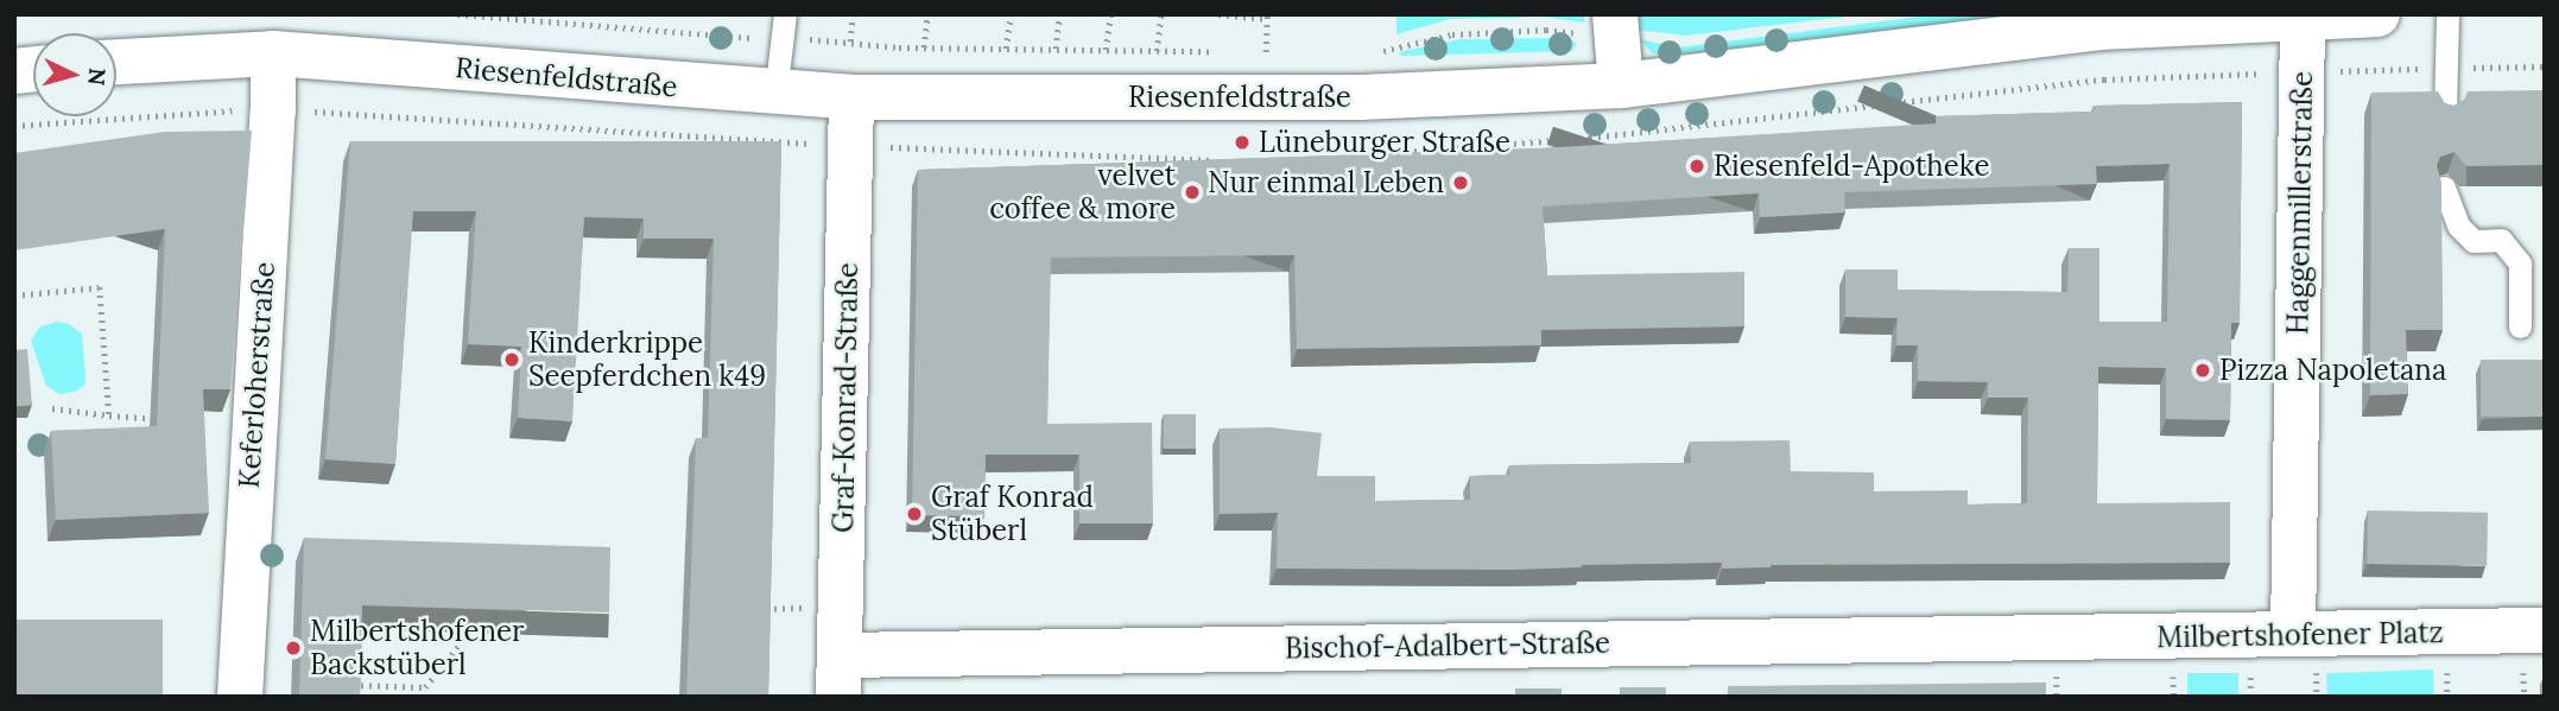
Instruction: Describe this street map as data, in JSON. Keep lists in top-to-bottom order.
{
  "streets": {
    "street": [
      "Riesenfeldstraße",
      "Haggenmillerstraße",
      "Keferloherstraße",
      "Graf-Konrad-Straße",
      "Milbertshofener Platz",
      "Bischof-Adalbert-Straße"
    ]
  },
  "crossings": [
    ["Riesenfeldstraße", "Haggenmillerstraße"],
    ["Riesenfeldstraße", "Keferloherstraße"],
    ["Riesenfeldstraße", "Graf-Konrad-Straße"],
    ["Haggenmillerstraße", "Milbertshofener Platz"],
    ["Graf-Konrad-Straße", "Bischof-Adalbert-Straße"],
    ["Milbertshofener Platz", "Bischof-Adalbert-Straße"]
  ],
  "places": [
    "Lüneburger Straße",
    "Riesenfeld-Apotheke",
    "Nur einmal Leben",
    "velvet coffee & more",
    "Kinderkrippe Seepferdchen k49",
    "Pizza Napoletana",
    "Graf Konrad Stüberl",
    "Milbertshofener Backstüberl"
  ],
  "north": "right"
}
